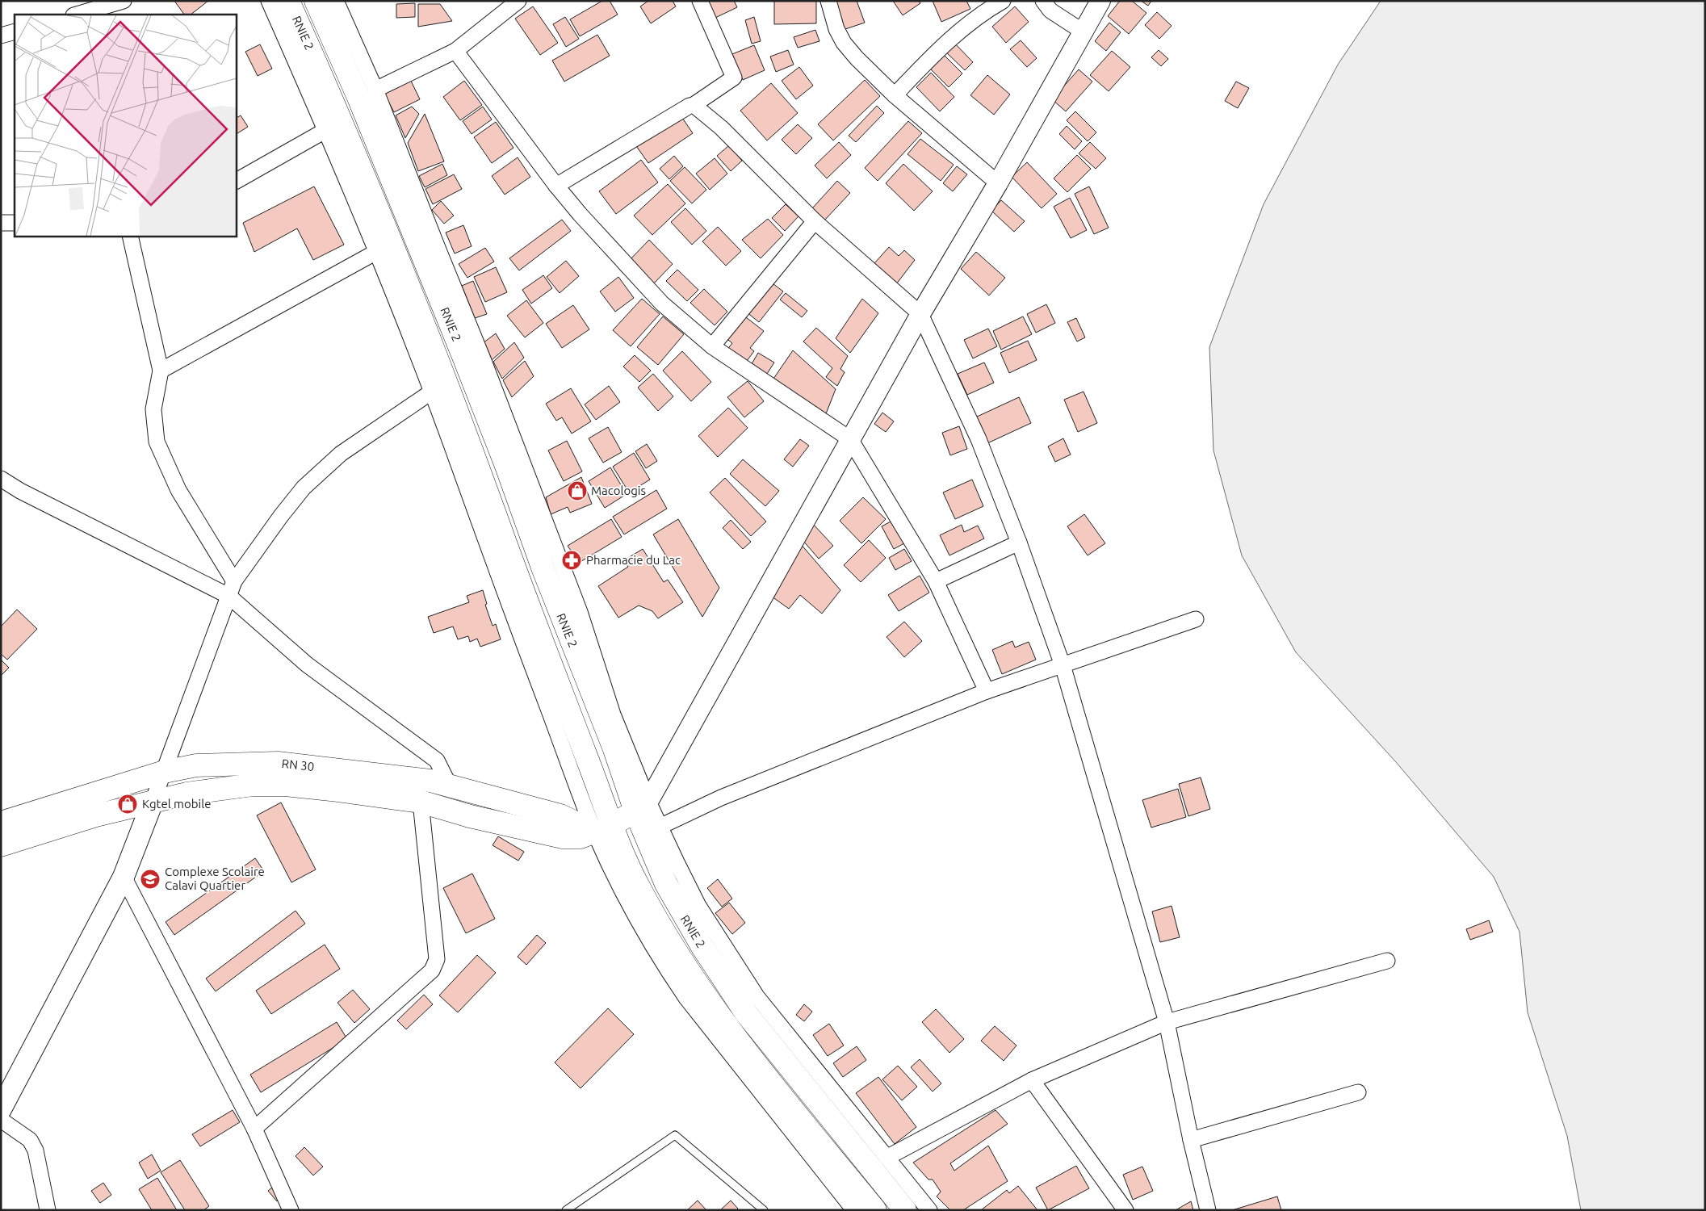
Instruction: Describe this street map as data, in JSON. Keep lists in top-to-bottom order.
{
  "streets": {
    "main road": ["RNIE 2", "RN 30"]
  },
  "crossings": [
    ["RNIE 2", "RN 30"]
  ],
  "places": {
    "shop": ["Macologis", "Kgtel mobile"],
    "pharmacy": ["Pharmacie du Lac"],
    "school or university": ["Complexe Scolaire Calavi Quartier"]
  }
}
